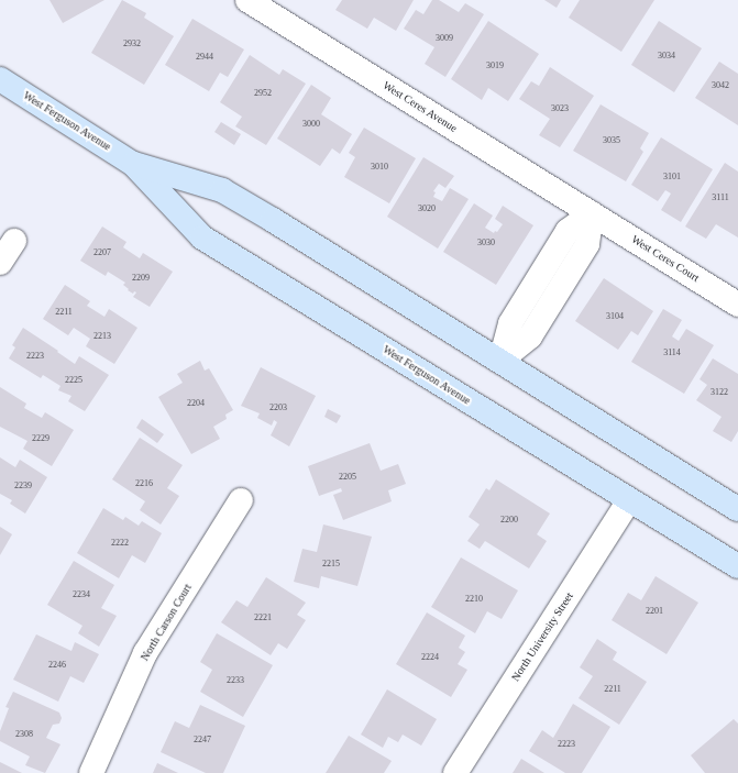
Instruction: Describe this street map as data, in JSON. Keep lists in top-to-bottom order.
{
  "streets": {
    "street": [
      "West Ceres Avenue",
      "West Ferguson Avenue",
      "West Ceres Court",
      "North Carson Court",
      "North University Street"
    ]
  },
  "crossings": [
    ["West Ceres Avenue", "West Ceres Court"],
    ["West Ferguson Avenue", "North University Street"]
  ],
  "house_numbers": [
    "3009",
    "2932",
    "3034",
    "2944",
    "3019",
    "3042",
    "2952",
    "3023",
    "3000",
    "3035",
    "3010",
    "3101",
    "3111",
    "3020",
    "3030",
    "2207",
    "2209",
    "2211",
    "3104",
    "2213",
    "3114",
    "2223",
    "2225",
    "3122",
    "2204",
    "2203",
    "2229",
    "2205",
    "2216",
    "2239",
    "2200",
    "2222",
    "2215",
    "2234",
    "2210",
    "2201",
    "2221",
    "2224",
    "2246",
    "2233",
    "2211",
    "2308",
    "2247",
    "2223"
  ]
}
